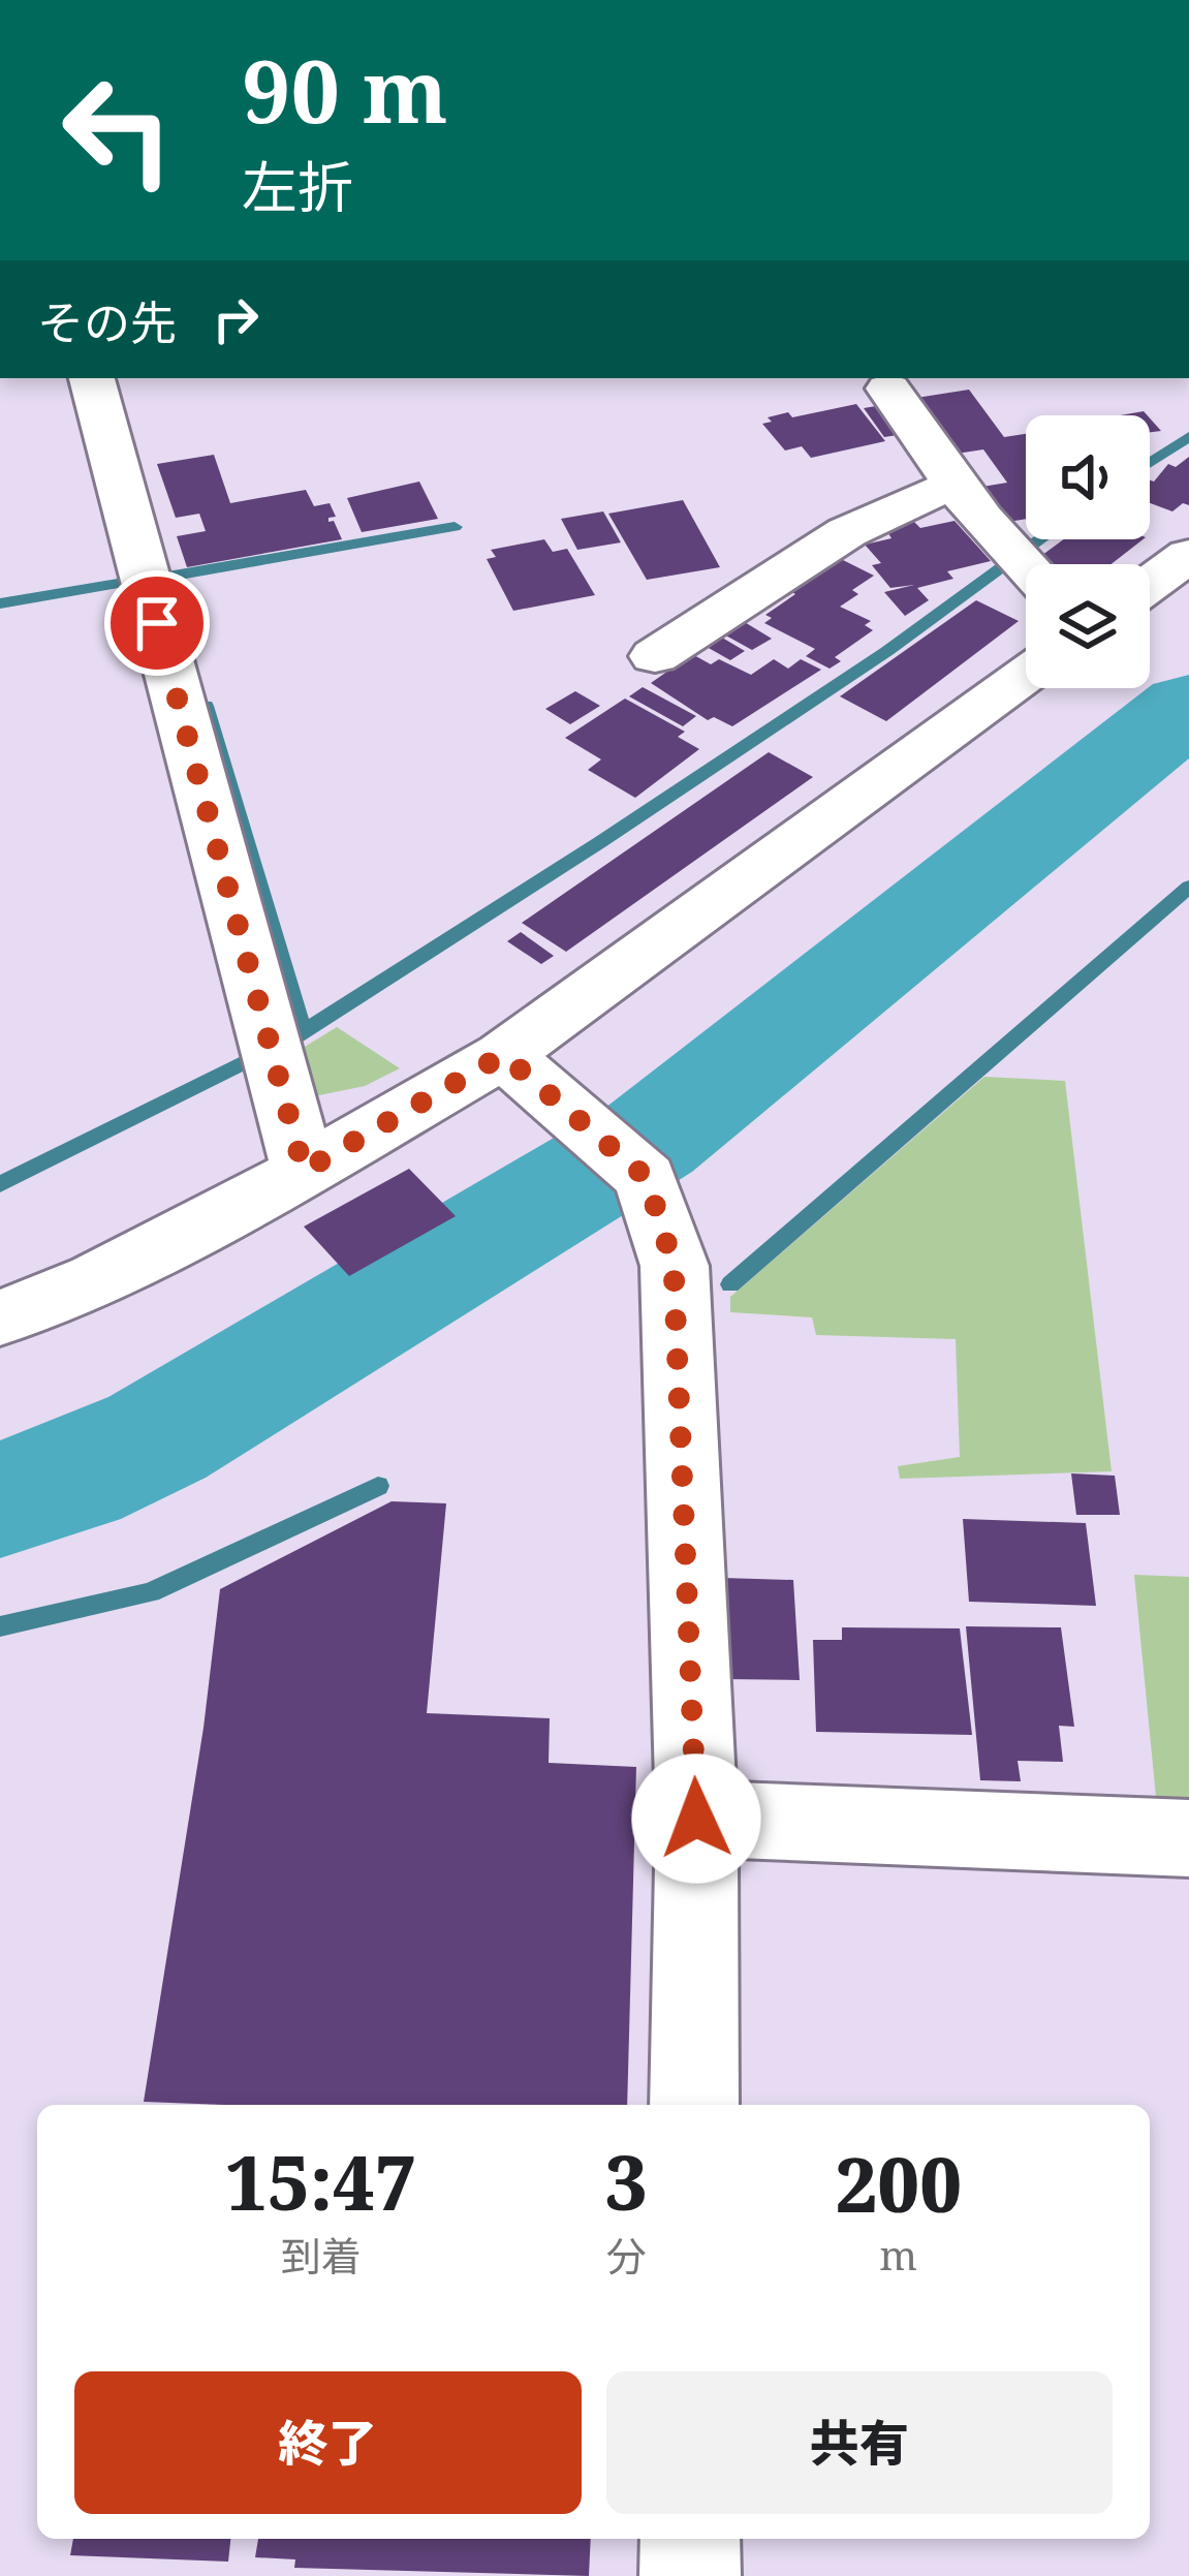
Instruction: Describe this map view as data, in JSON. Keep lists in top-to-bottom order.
{
  "page": {
    "turn": ["90 m", "左折"],
    "then": "その先",
    "eta": [
      "15:47",
      "到着",
      "3",
      "分",
      "200",
      "m"
    ],
    "buttons": ["終了", "共有"]
  }
}
